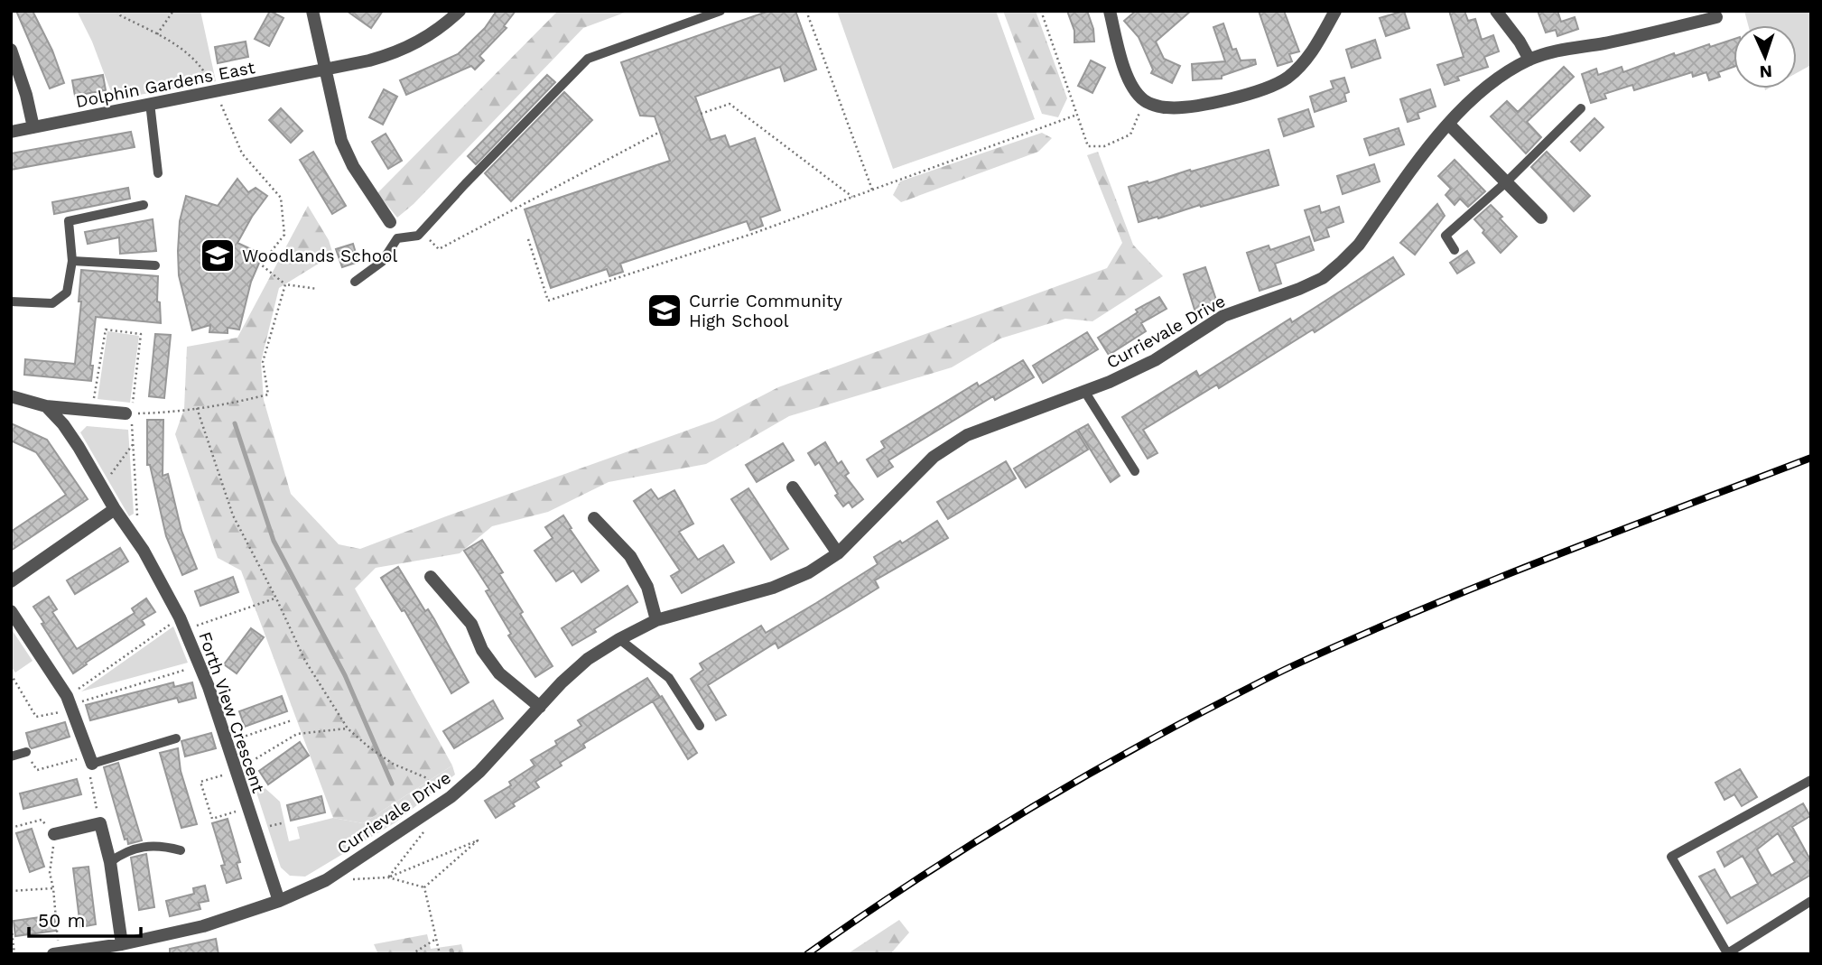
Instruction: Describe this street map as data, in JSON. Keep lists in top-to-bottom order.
{
  "streets": {
    "street": ["Dolphin Gardens East", "Currievale Drive", "Forth View Crescent"]
  },
  "crossings": [
    ["Currievale Drive", "Forth View Crescent"]
  ],
  "places": {
    "school or university": ["Woodlands School", "Currie Community High School"]
  },
  "scale_bar": "50 m",
  "north": "bottom"
}
